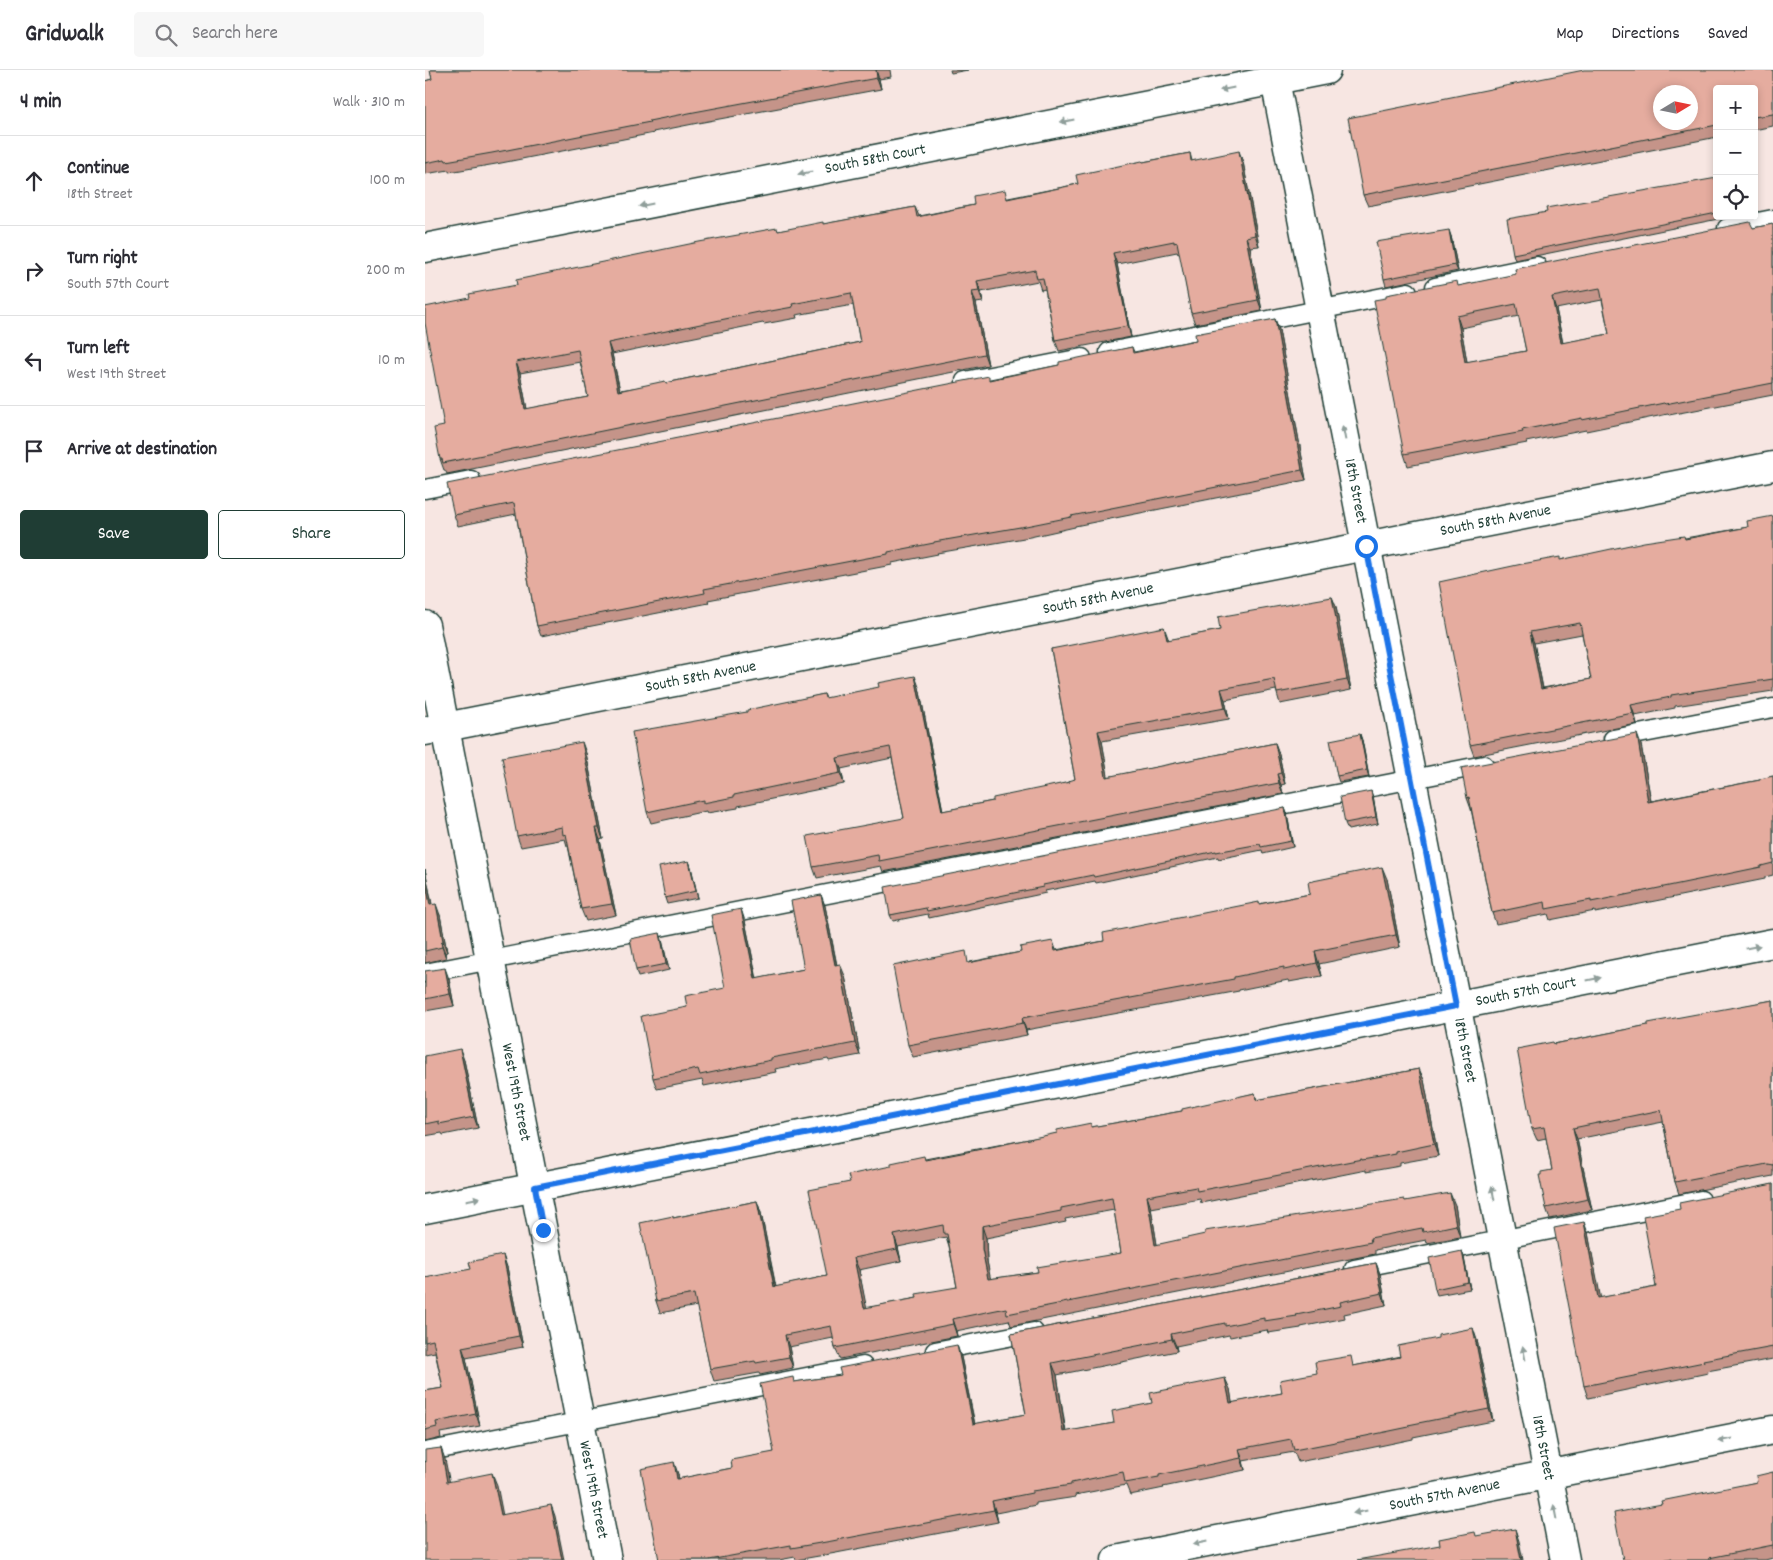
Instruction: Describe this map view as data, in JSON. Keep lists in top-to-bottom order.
{
  "streets": {
    "street": [
      "South 58th Court",
      "18th Street",
      "South 58th Avenue",
      "South 57th Court",
      "West 19th Street",
      "South 57th Avenue"
    ]
  },
  "crossings": [
    ["South 58th Court", "18th Street"],
    ["18th Street", "South 58th Avenue"],
    ["18th Street", "South 57th Court"],
    ["18th Street", "South 57th Avenue"],
    ["South 58th Avenue", "West 19th Street"],
    ["South 57th Court", "West 19th Street"]
  ],
  "one_way": ["South 58th Court", "18th Street", "South 57th Avenue"],
  "north": "right",
  "page": {
    "header": "Gridwalk",
    "search": "Search here",
    "nav": ["Map", "Directions", "Saved"],
    "heading": ["4 min", "Walk · 310 m"],
    "map_buttons": ["+", "−"],
    "list": [
      ["Continue", "18th Street", "100 m"],
      ["Turn right", "South 57th Court", "200 m"],
      ["Turn left", "West 19th Street", "10 m"],
      "Arrive at destination"
    ],
    "buttons": ["Save", "Share"]
  }
}
